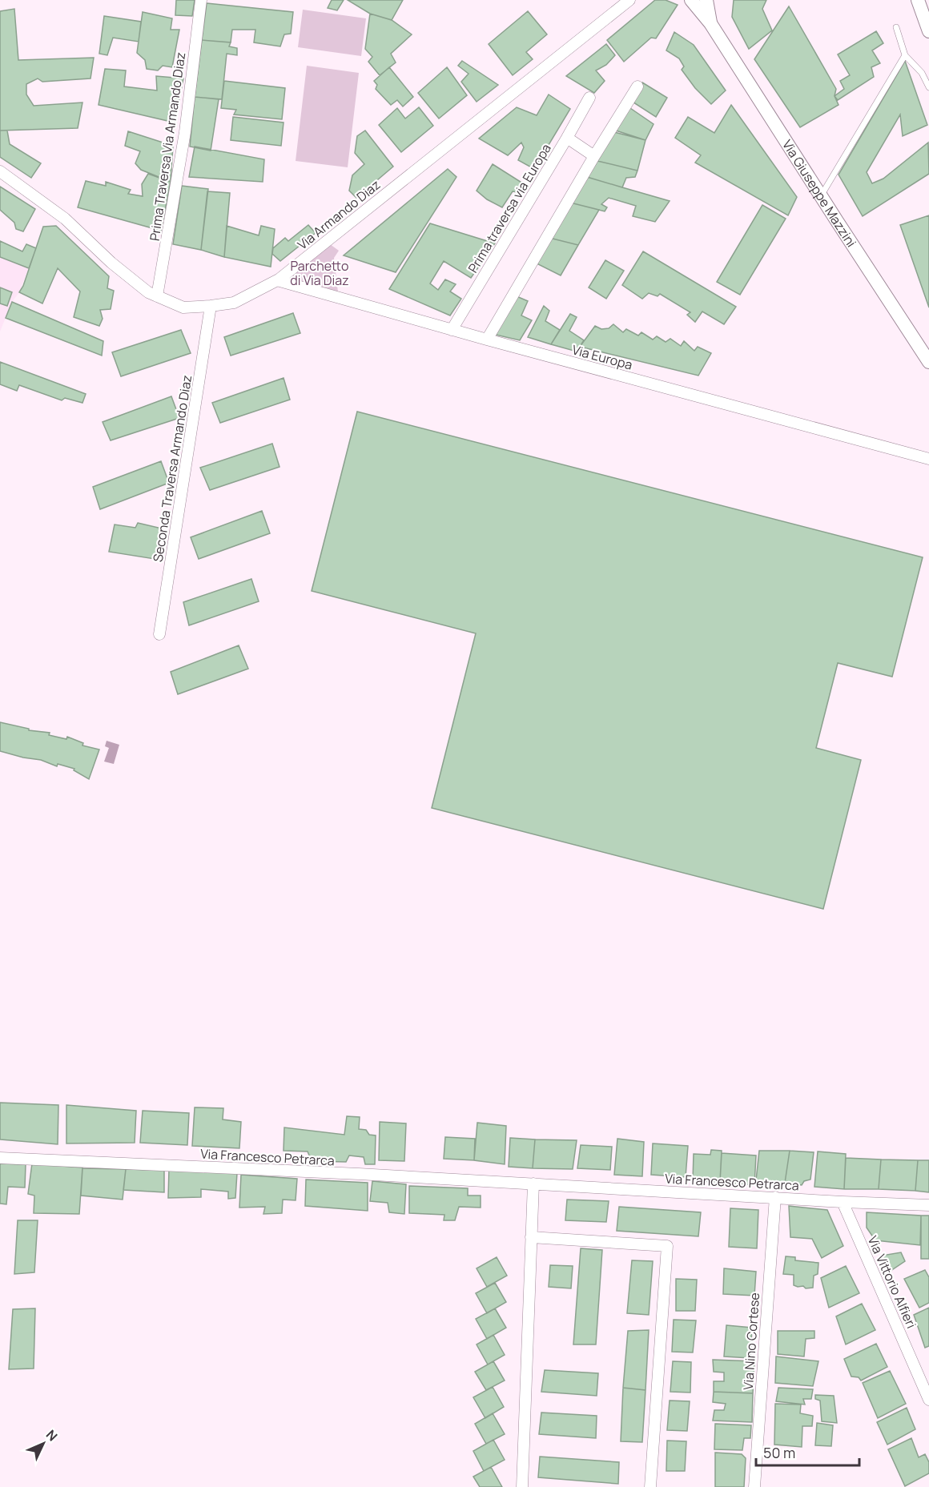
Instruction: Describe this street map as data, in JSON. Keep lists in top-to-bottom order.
{
  "streets": {
    "street": [
      "Prima Traversa Via Armando Diaz",
      "Via Giuseppe Mazzini",
      "Prima traversa via Europa",
      "Via Armando Diaz",
      "Via Europa",
      "Seconda Traversa Armando Diaz",
      "Via Francesco Petrarca",
      "Via Vittorio Alfieri",
      "Via Nino Cortese"
    ]
  },
  "crossings": [
    ["Prima Traversa Via Armando Diaz", "Via Armando Diaz"],
    ["Prima traversa via Europa", "Via Europa"],
    ["Via Armando Diaz", "Via Europa"],
    ["Via Armando Diaz", "Seconda Traversa Armando Diaz"],
    ["Via Francesco Petrarca", "Via Vittorio Alfieri"],
    ["Via Francesco Petrarca", "Via Nino Cortese"]
  ],
  "parks": ["Parchetto di Via Diaz"],
  "scale_bar": "50 m",
  "north": "top right"
}
